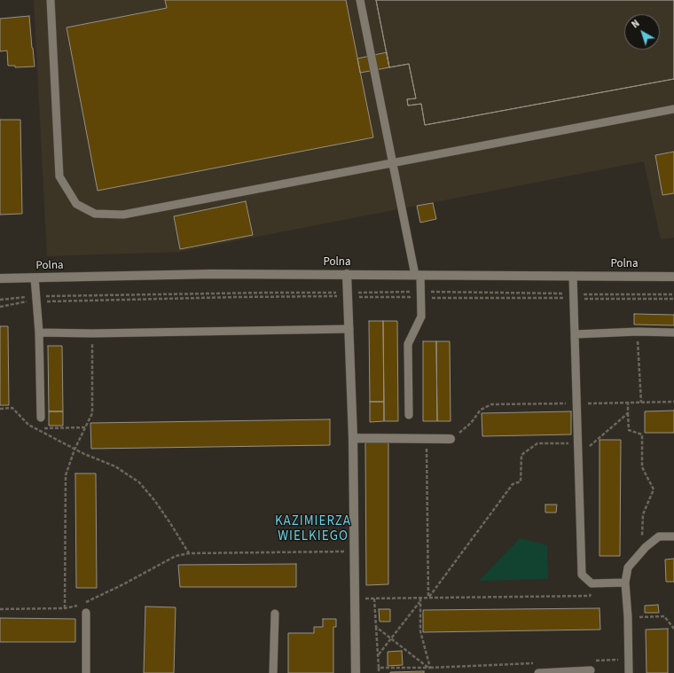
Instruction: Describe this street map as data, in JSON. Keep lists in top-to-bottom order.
{
  "streets": {
    "street": ["Polna"]
  },
  "districts": ["KAZIMIERZA WIELKIEGO"],
  "north": "top left"
}
